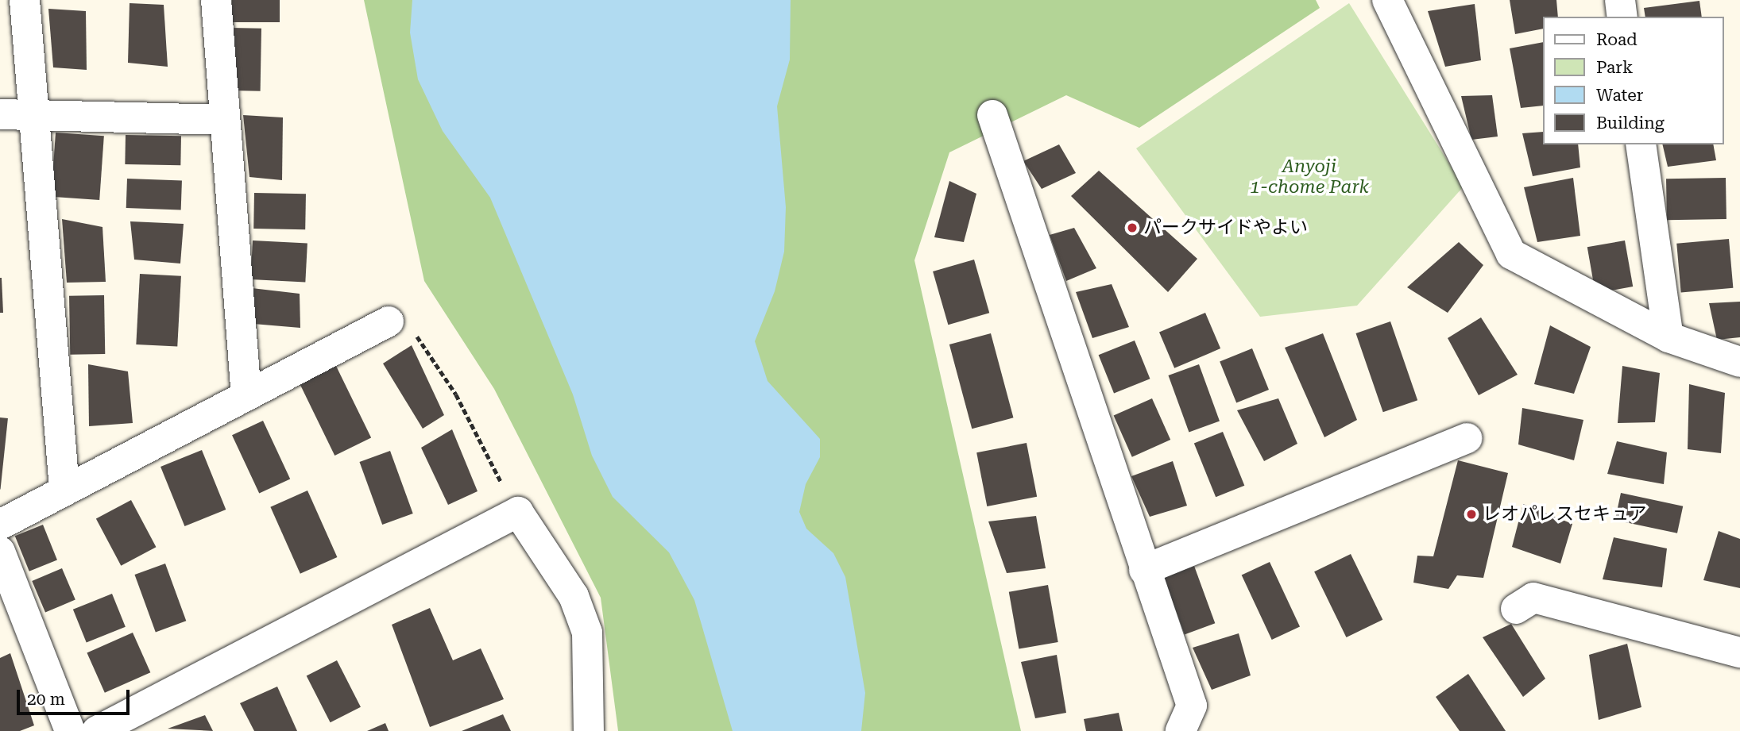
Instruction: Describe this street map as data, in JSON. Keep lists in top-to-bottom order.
{
  "parks": ["Anyoji 1-chome Park"],
  "places": ["パークサイドやよい", "レオパレスセキュア"],
  "legend": [
    "Road",
    "Park",
    "Water",
    "Building"
  ],
  "scale_bar": "20 m"
}
